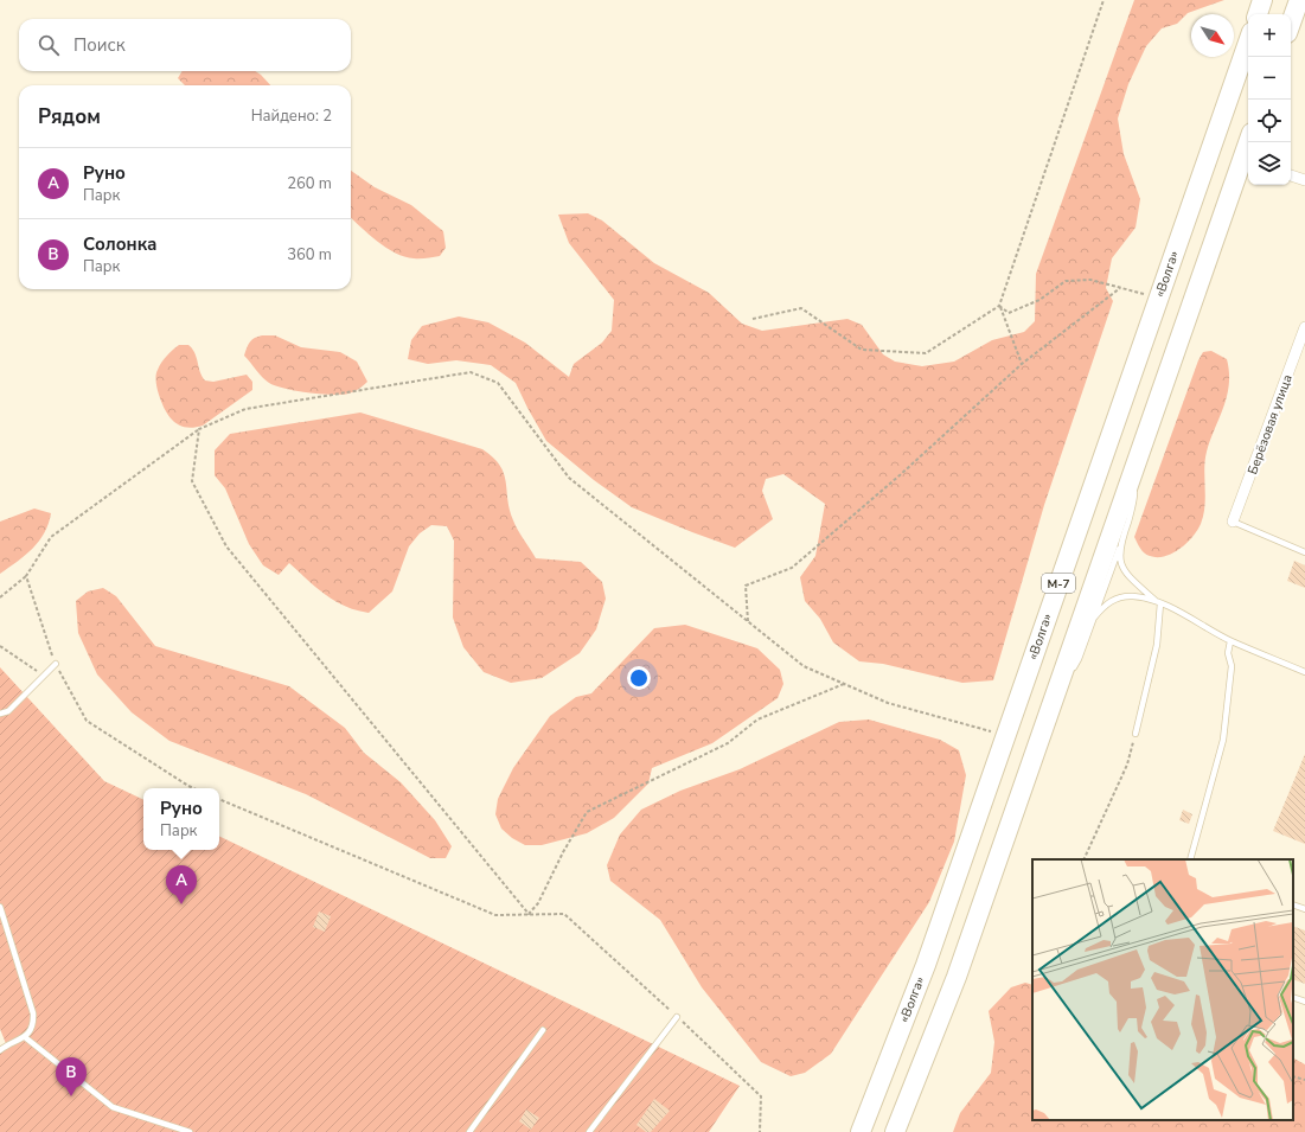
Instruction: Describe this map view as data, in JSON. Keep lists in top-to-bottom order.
{
  "streets": {
    "highway": ["«Волга»", "М-7"],
    "street": ["Берёзовая улица"]
  },
  "north": "bottom right",
  "page": {
    "map_buttons": ["+", "−"],
    "search": "Поиск",
    "heading": ["Рядом", "Найдено: 2"],
    "list": [
      {
        "mark": "A",
        "name": "Руно",
        "note": "Парк",
        "value": "260 m"
      },
      {
        "mark": "B",
        "name": "Солонка",
        "note": "Парк",
        "value": "360 m"
      }
    ],
    "popup": ["Руно", "Парк"],
    "pins": ["A", "B"]
  }
}
